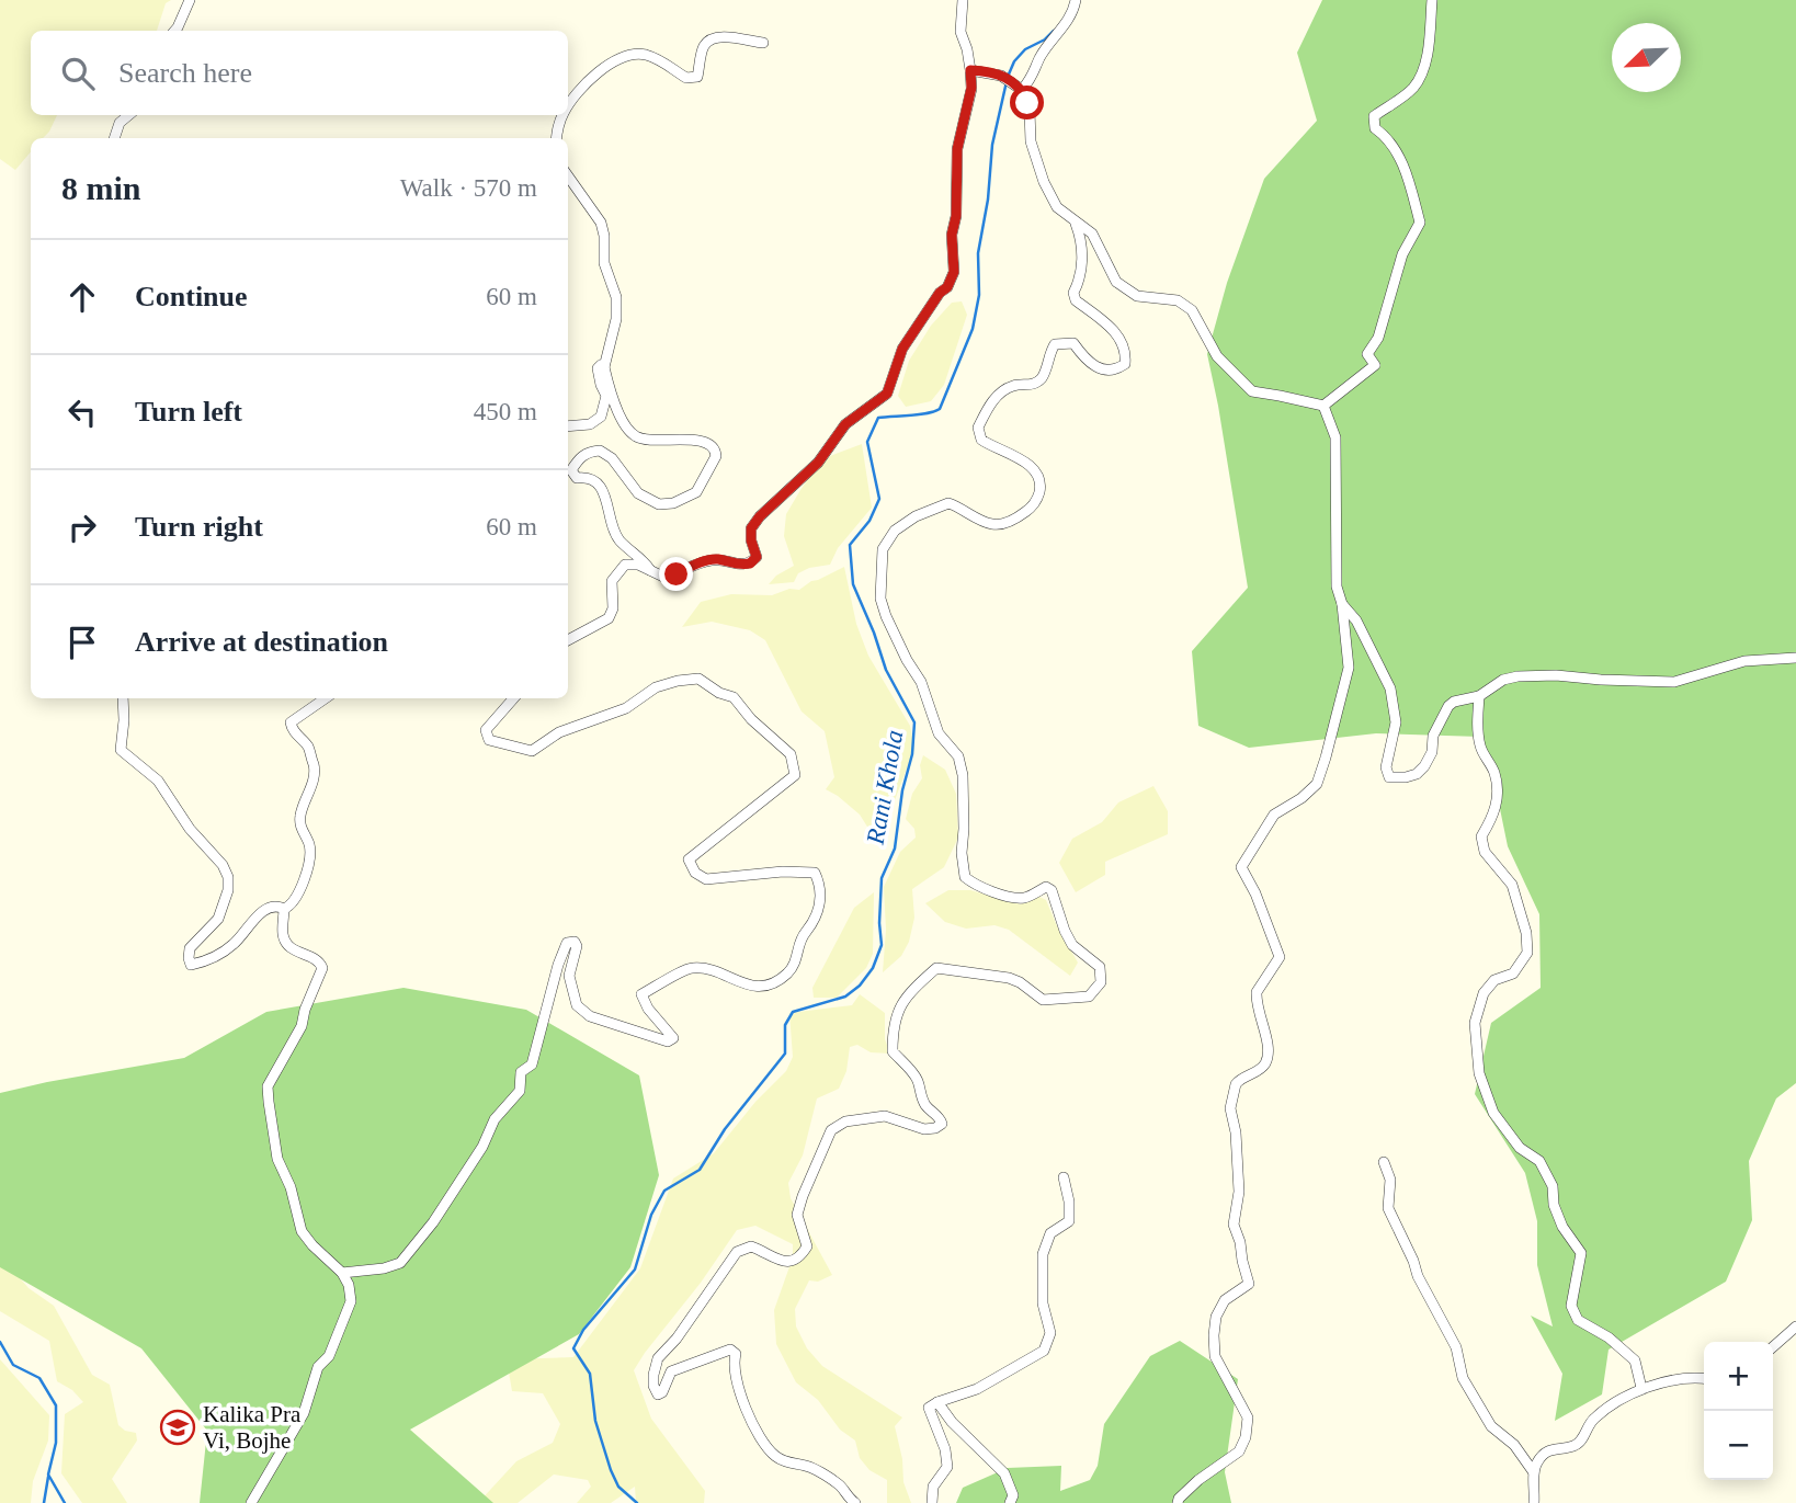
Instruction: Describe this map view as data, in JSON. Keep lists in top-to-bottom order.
{
  "water": ["Rani Khola"],
  "places": {
    "school or university": ["Kalika Pra Vi, Bojhe"]
  },
  "north": "bottom left",
  "page": {
    "search": "Search here",
    "heading": ["8 min", "Walk · 570 m"],
    "list": [
      ["Continue", "60 m"],
      ["Turn left", "450 m"],
      ["Turn right", "60 m"],
      "Arrive at destination"
    ],
    "map_buttons": ["+", "−"]
  }
}
